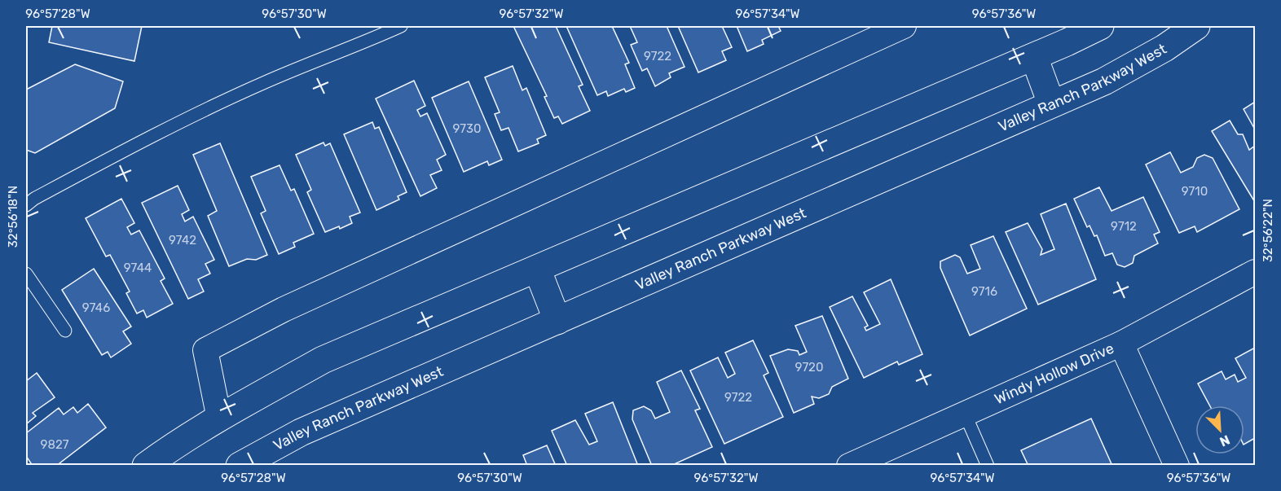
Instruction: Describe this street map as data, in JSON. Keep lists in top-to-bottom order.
{
  "streets": {
    "main road": ["Valley Ranch Parkway West"],
    "street": ["Windy Hollow Drive"]
  },
  "house_numbers": [
    "9722",
    "9730",
    "9710",
    "9712",
    "9742",
    "9744",
    "9716",
    "9746",
    "9720",
    "9722",
    "9827"
  ],
  "north": "bottom right",
  "coordinates": [
    "96°57'28\"W",
    "96°57'30\"W",
    "96°57'32\"W",
    "96°57'34\"W",
    "96°57'36\"W",
    "32°56'18\"N",
    "32°56'22\"N"
  ]
}
